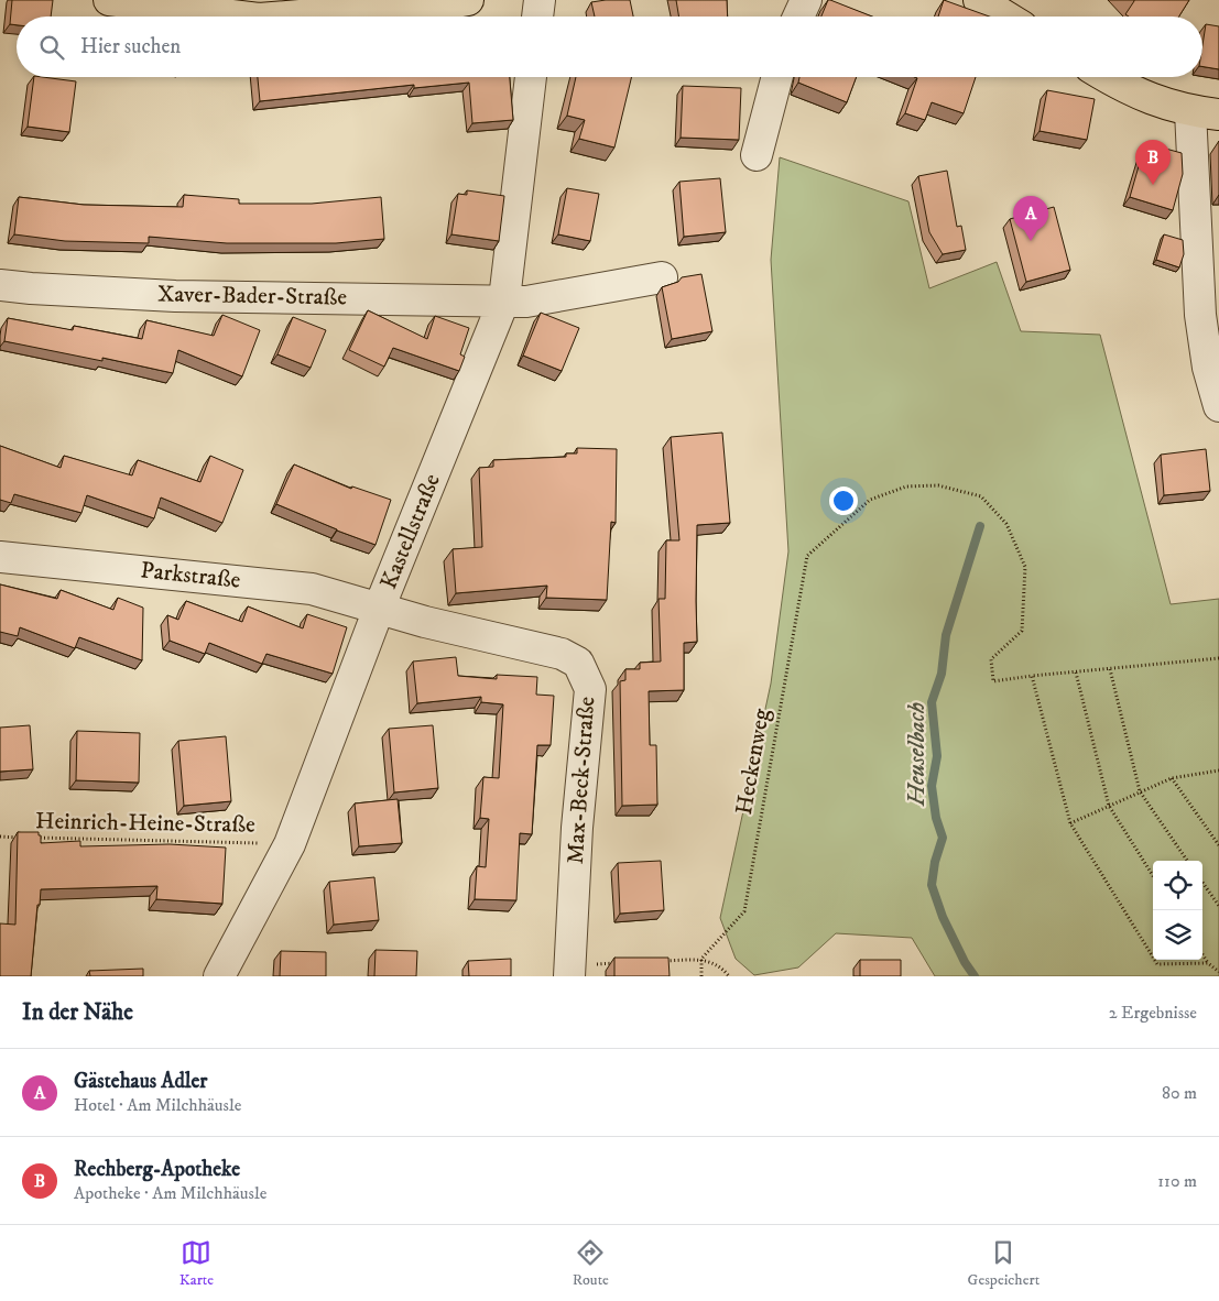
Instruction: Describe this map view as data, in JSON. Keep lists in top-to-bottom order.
{
  "streets": {
    "street": [
      "Xaver-Bader-Straße",
      "Kastellstraße",
      "Parkstraße",
      "Max-Beck-Straße"
    ],
    "path": ["Heckenweg", "Heinrich-Heine-Straße"]
  },
  "crossings": [
    ["Xaver-Bader-Straße", "Kastellstraße"],
    ["Kastellstraße", "Parkstraße"],
    ["Kastellstraße", "Max-Beck-Straße"],
    ["Kastellstraße", "Heinrich-Heine-Straße"],
    ["Parkstraße", "Max-Beck-Straße"]
  ],
  "water": ["Heuselbach"],
  "page": {
    "search": "Hier suchen",
    "pins": ["B", "A"],
    "heading": ["In der Nähe", "2 Ergebnisse"],
    "list": [
      {
        "mark": "A",
        "name": "Gästehaus Adler",
        "note": "Hotel · Am Milchhäusle",
        "value": "80 m"
      },
      {
        "mark": "B",
        "name": "Rechberg-Apotheke",
        "note": "Apotheke · Am Milchhäusle",
        "value": "110 m"
      }
    ],
    "nav": ["Karte", "Route", "Gespeichert"]
  }
}
